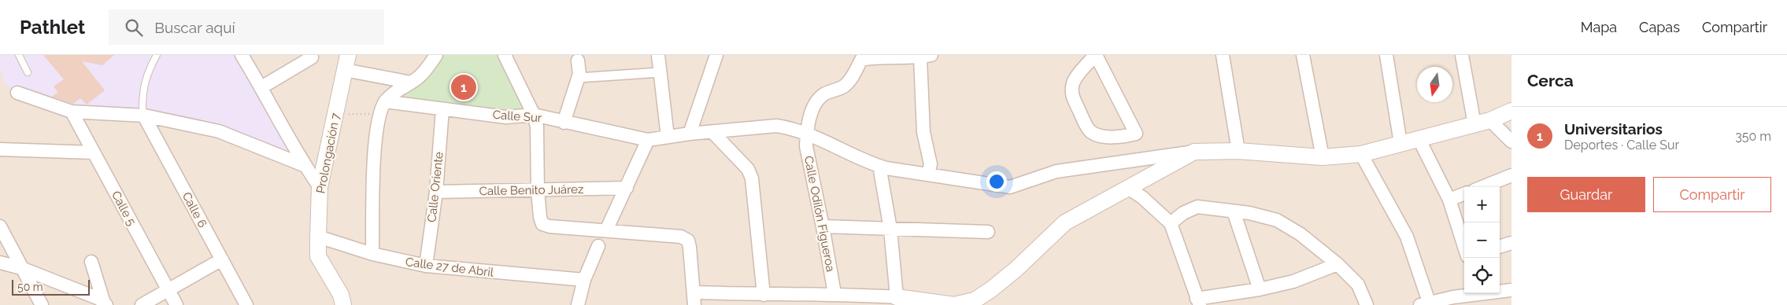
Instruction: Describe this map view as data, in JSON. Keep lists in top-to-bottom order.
{
  "streets": {
    "street": [
      "Calle Sur",
      "Prolongación 7",
      "Calle Oriente",
      "Calle Benito Juárez",
      "Calle 5",
      "Calle 6",
      "Calle Odilón Figueroa",
      "Calle 27 de Abril"
    ]
  },
  "crossings": [
    ["Calle Sur", "Calle Oriente"],
    ["Prolongación 7", "Calle 27 de Abril"],
    ["Calle Oriente", "Calle Benito Juárez"],
    ["Calle Oriente", "Calle 27 de Abril"]
  ],
  "scale_bar": "50 m",
  "north": "bottom",
  "page": {
    "header": "Pathlet",
    "search": "Buscar aquí",
    "nav": ["Mapa", "Capas", "Compartir"],
    "heading": "Cerca",
    "pins": "1",
    "list": [
      {
        "mark": "1",
        "name": "Universitarios",
        "note": "Deportes · Calle Sur",
        "value": "350 m"
      }
    ],
    "buttons": ["Guardar", "Compartir"],
    "map_buttons": ["+", "−"],
    "scale": "50 m"
  }
}
